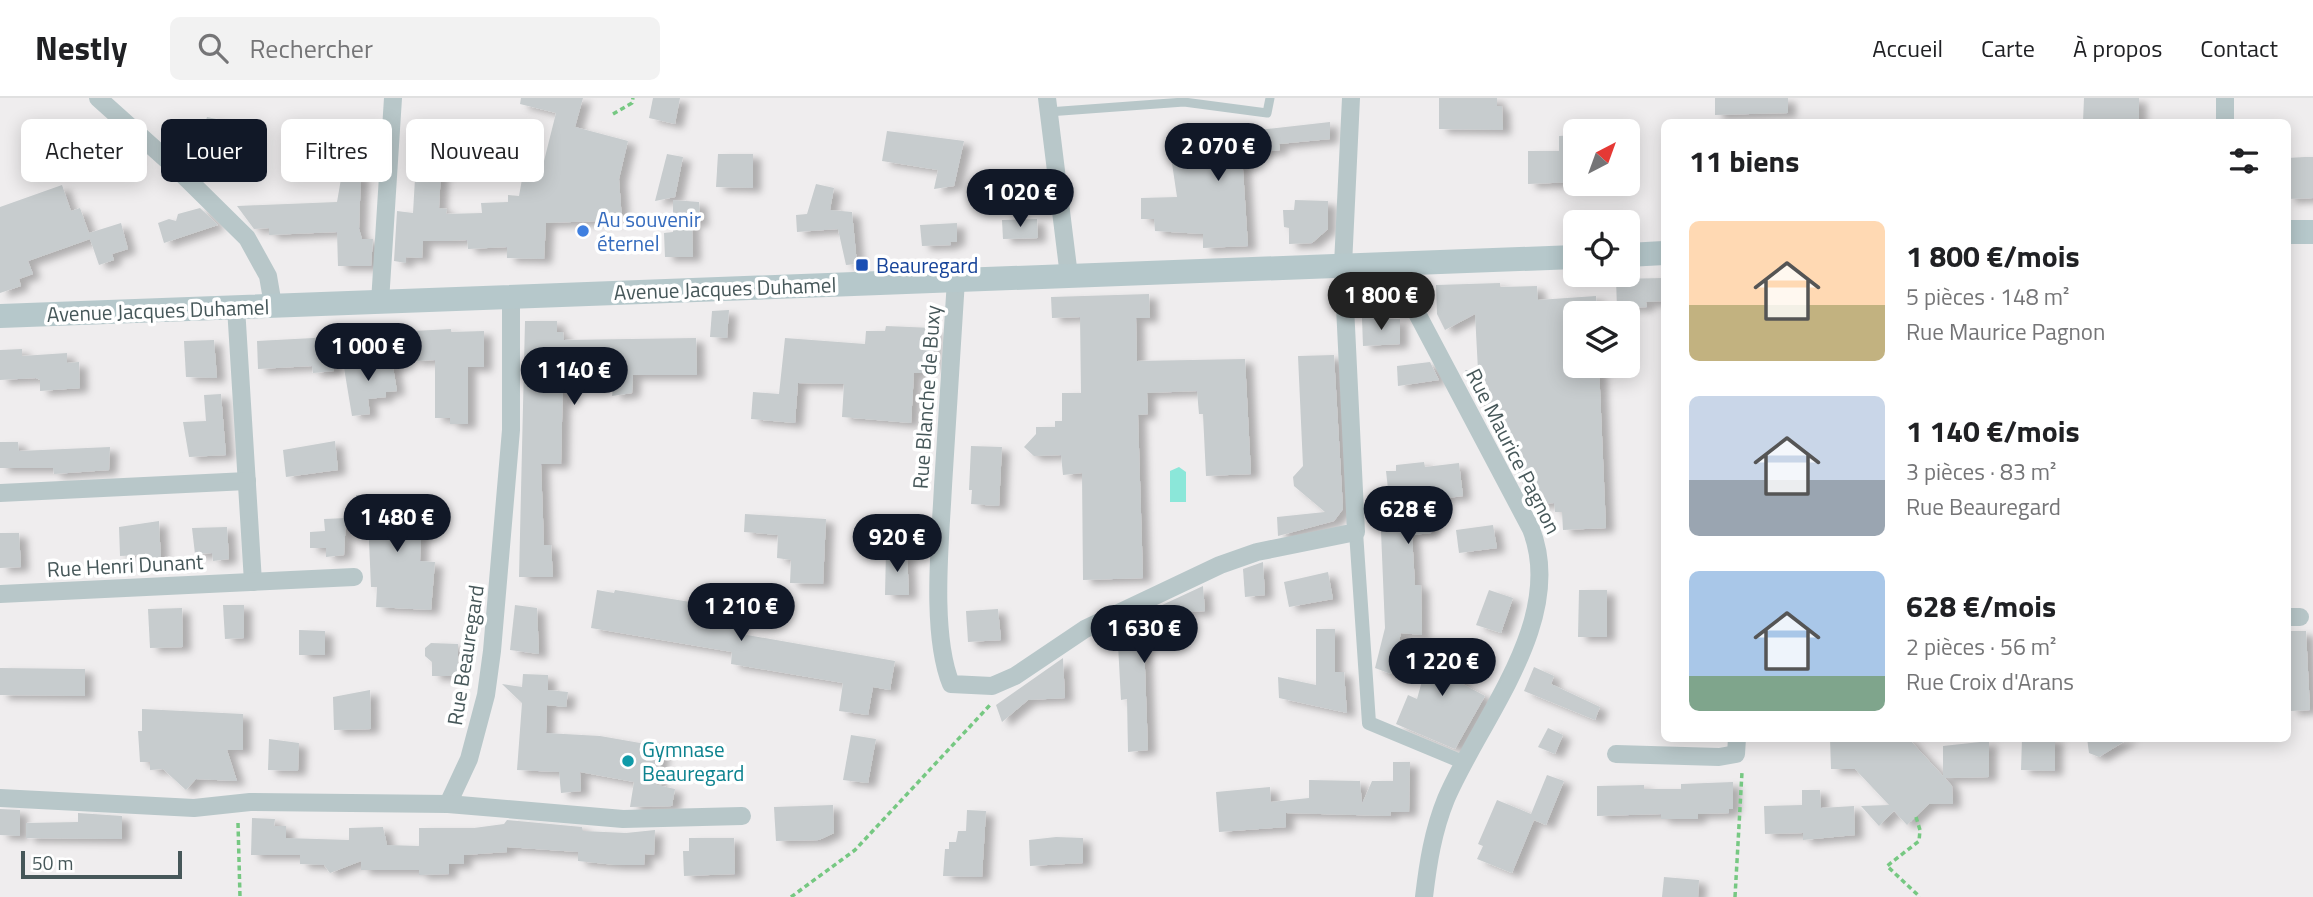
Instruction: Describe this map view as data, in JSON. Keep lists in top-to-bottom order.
{
  "streets": {
    "main road": ["Avenue Jacques Duhamel"],
    "street": [
      "Rue Blanche de Buxy",
      "Rue Maurice Pagnon",
      "Rue Henri Dunant",
      "Rue Beauregard"
    ]
  },
  "crossings": [
    ["Avenue Jacques Duhamel", "Rue Blanche de Buxy"],
    ["Avenue Jacques Duhamel", "Rue Maurice Pagnon"],
    ["Avenue Jacques Duhamel", "Rue Beauregard"]
  ],
  "places": {
    "other": ["Au souvenir éternel", "Gymnase Beauregard"],
    "transit": ["Beauregard"]
  },
  "scale_bar": "50 m",
  "north": "top right",
  "page": {
    "header": "Nestly",
    "search": "Rechercher",
    "nav": [
      "Accueil",
      "Carte",
      "À propos",
      "Contact"
    ],
    "chip": [
      "Acheter",
      "Louer",
      "Filtres",
      "Nouveau"
    ],
    "heading": "11 biens",
    "price": [
      "2 070 €",
      "1 020 €",
      "1 800 €",
      "1 000 €",
      "1 140 €",
      "628 €",
      "1 480 €",
      "920 €",
      "1 210 €",
      "1 630 €",
      "1 220 €"
    ],
    "list": [
      {
        "name": "1 800 €/mois",
        "note": "5 pièces · 148 m² · Rue Maurice Pagnon"
      },
      {
        "name": "1 140 €/mois",
        "note": "3 pièces · 83 m² · Rue Beauregard"
      },
      {
        "name": "628 €/mois",
        "note": "2 pièces · 56 m² · Rue Croix d'Arans"
      }
    ],
    "scale": "50 m"
  }
}
